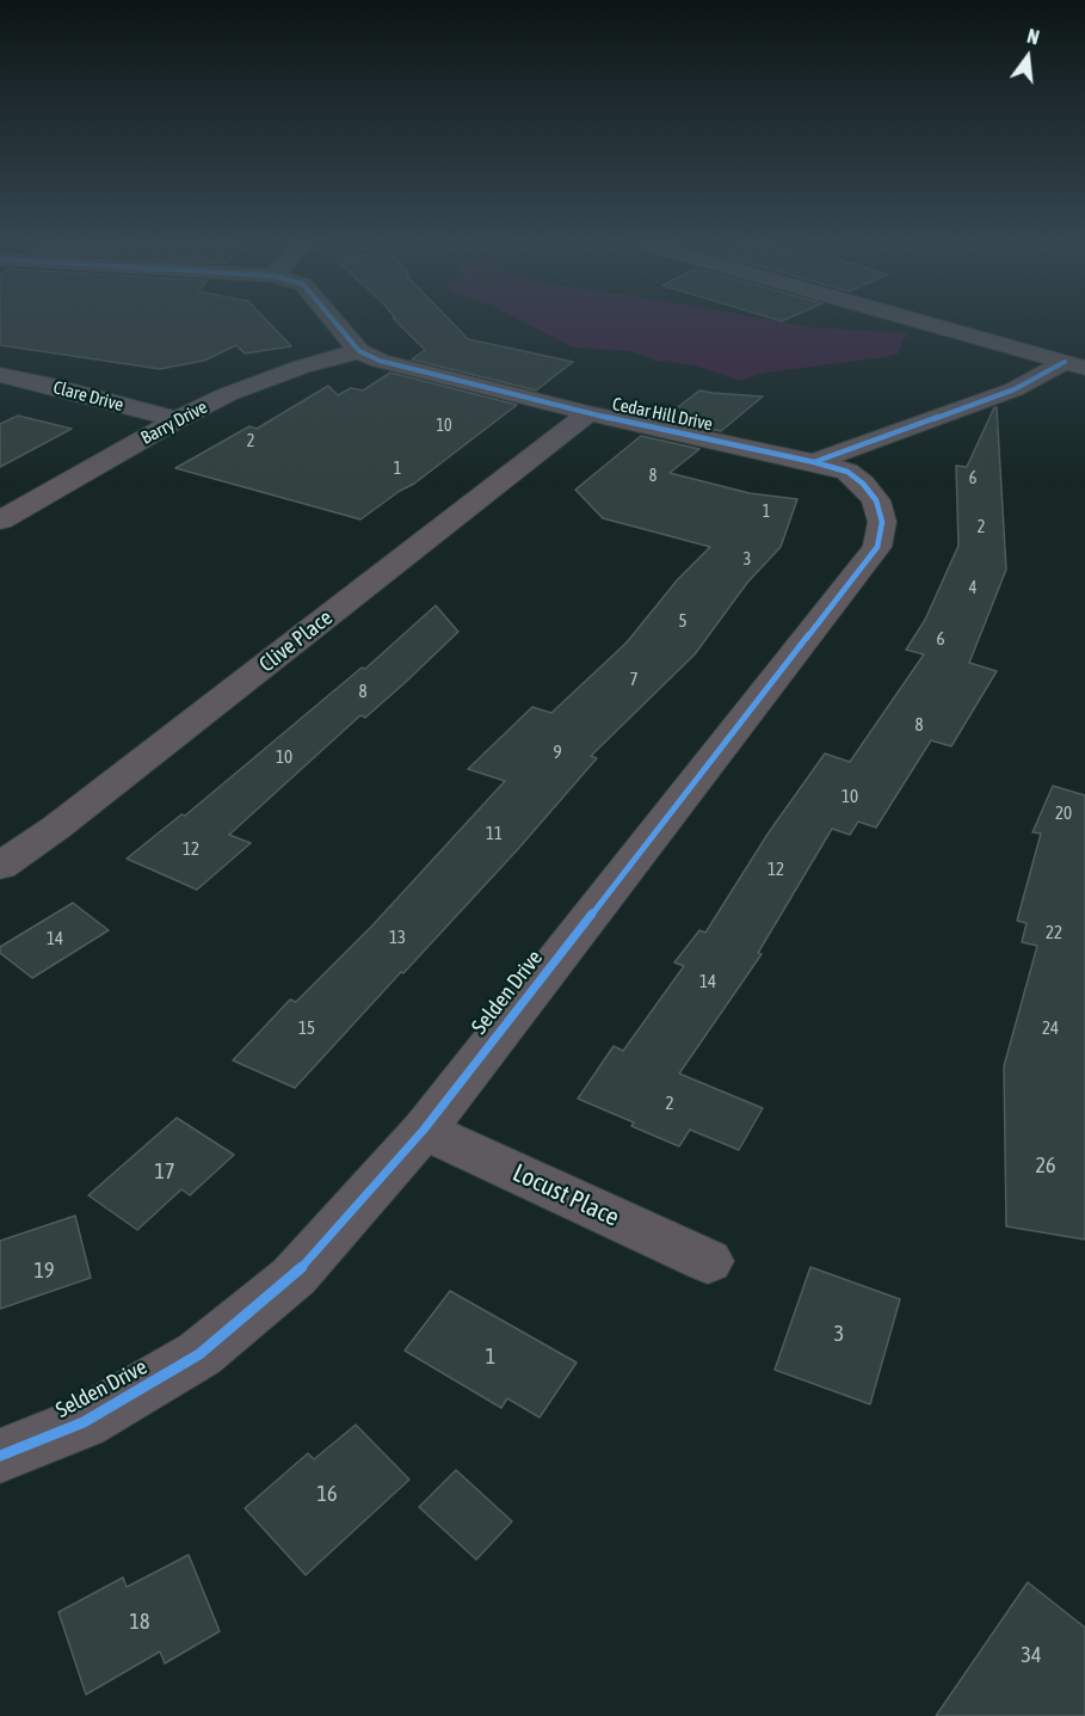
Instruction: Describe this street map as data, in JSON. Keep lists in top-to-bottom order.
{
  "streets": {
    "street": [
      "Clare Drive",
      "Cedar Hill Drive",
      "Barry Drive",
      "Clive Place",
      "Selden Drive",
      "Locust Place"
    ]
  },
  "crossings": [
    ["Clare Drive", "Barry Drive"],
    ["Cedar Hill Drive", "Barry Drive"],
    ["Cedar Hill Drive", "Clive Place"],
    ["Cedar Hill Drive", "Selden Drive"],
    ["Selden Drive", "Locust Place"]
  ],
  "house_numbers": [
    "10",
    "2",
    "1",
    "8",
    "6",
    "1",
    "2",
    "3",
    "4",
    "5",
    "6",
    "7",
    "8",
    "8",
    "9",
    "10",
    "10",
    "20",
    "11",
    "12",
    "12",
    "22",
    "13",
    "14",
    "14",
    "15",
    "24",
    "2",
    "26",
    "17",
    "19",
    "3",
    "1",
    "16",
    "18",
    "34"
  ],
  "north": "top"
}
